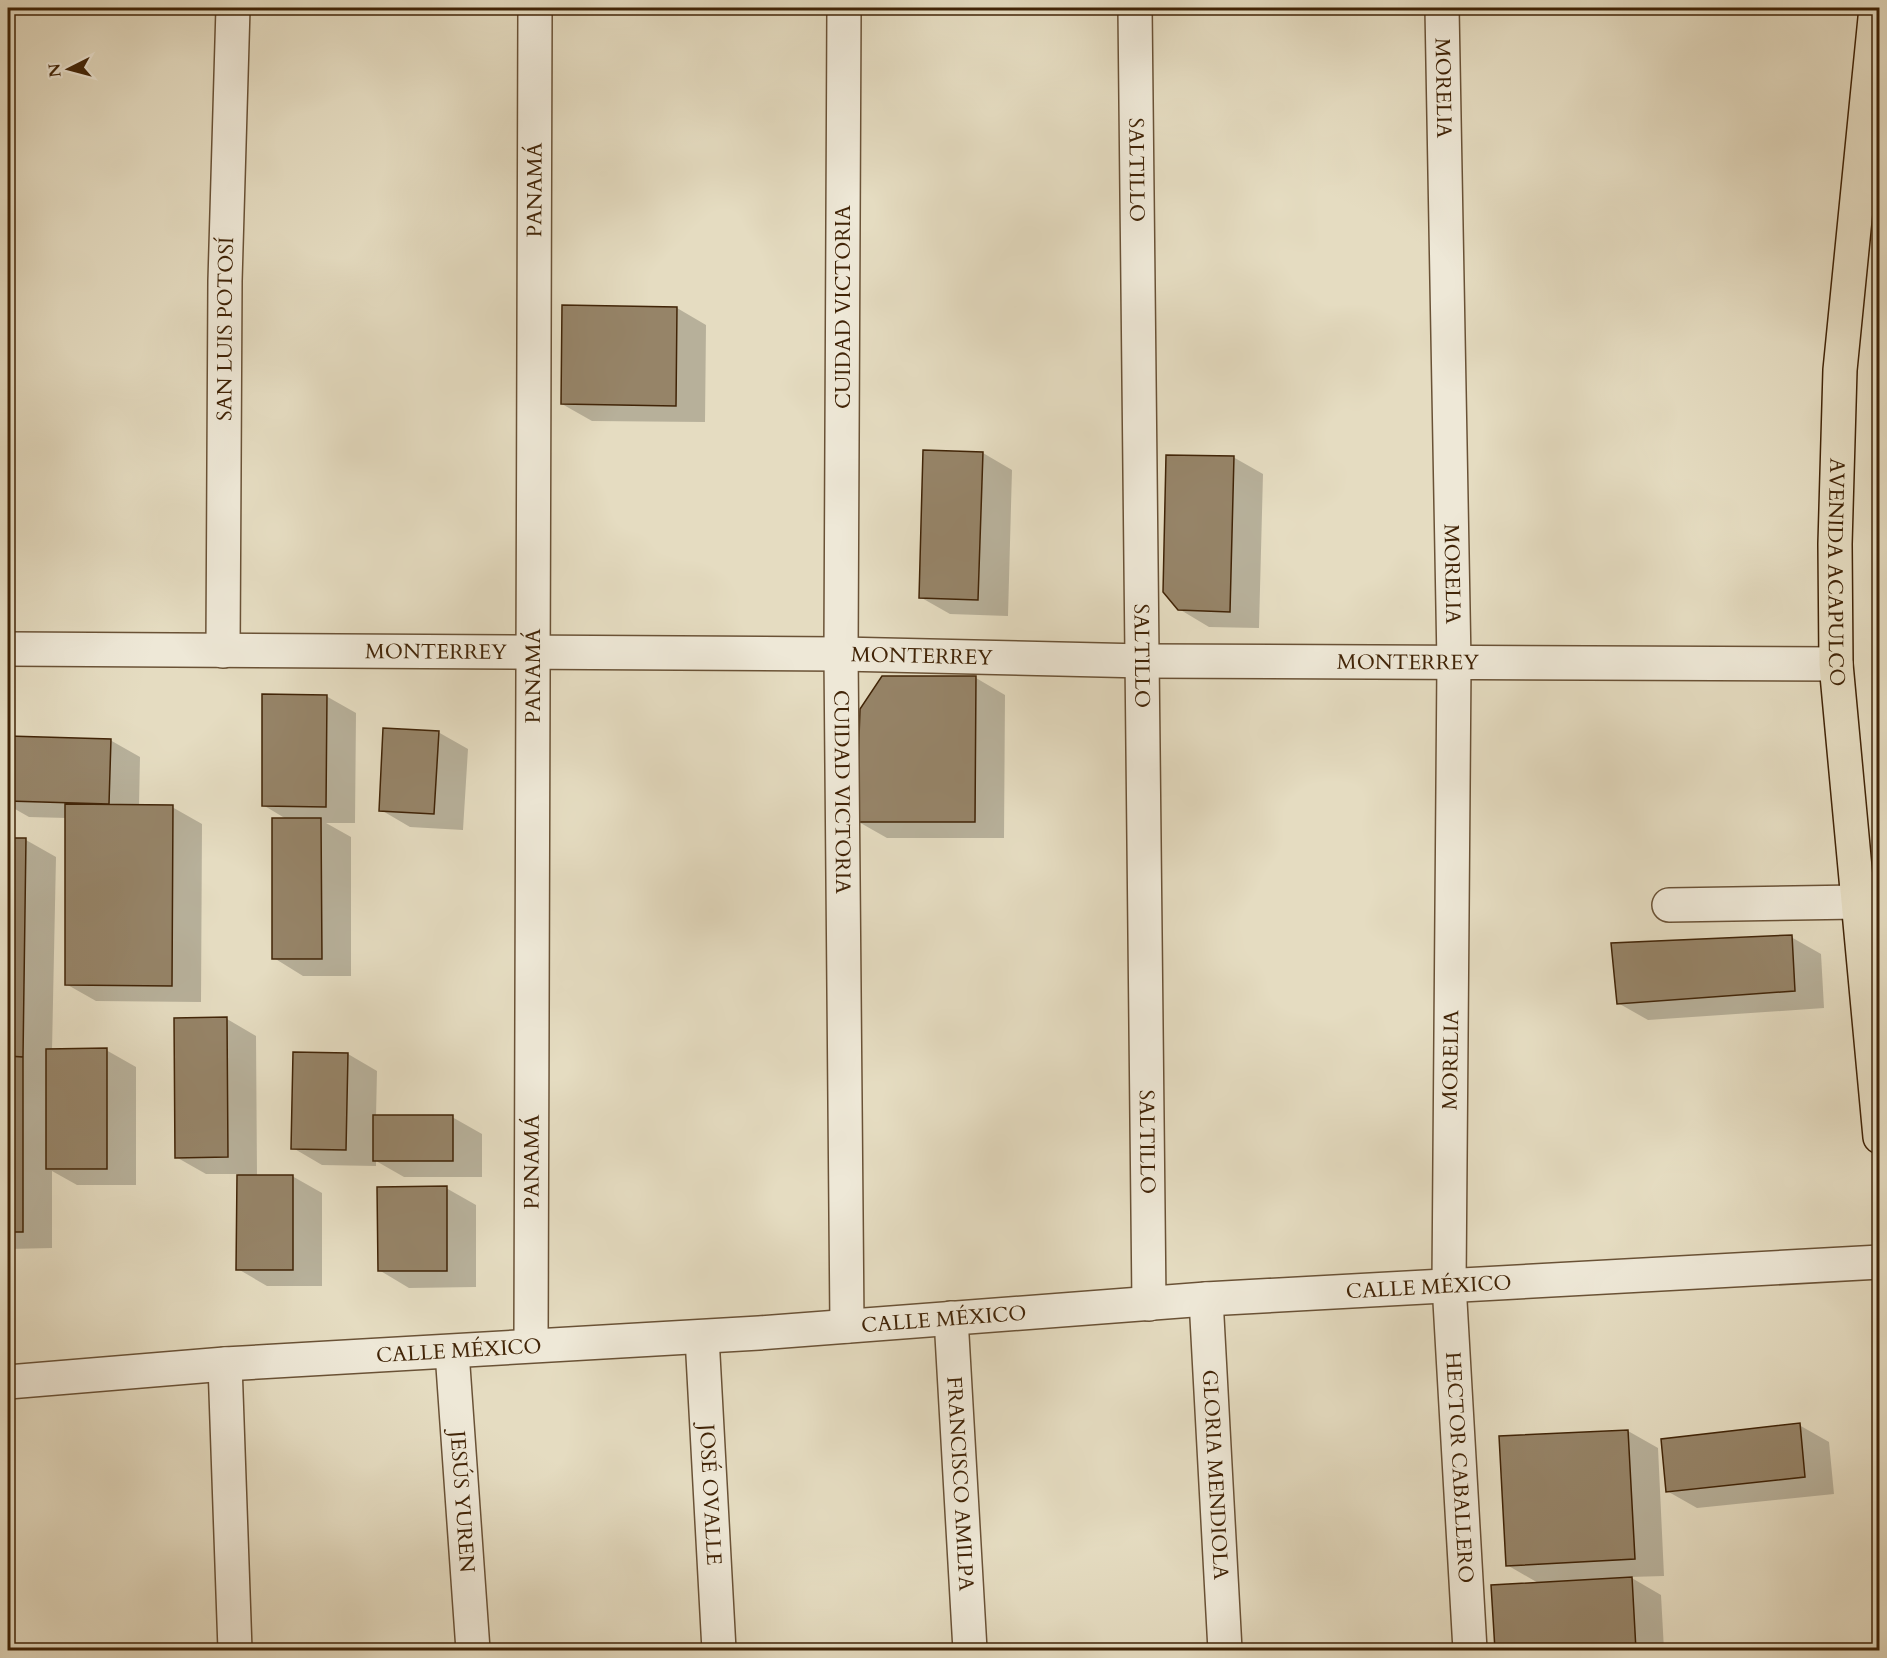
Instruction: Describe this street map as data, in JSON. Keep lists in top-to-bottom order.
{
  "streets": {
    "main road": ["AVENIDA ACAPULCO"],
    "street": [
      "MORELIA",
      "SALTILLO",
      "PANAMÁ",
      "CUIDAD VICTORIA",
      "SAN LUIS POTOSÍ",
      "MONTERREY",
      "CALLE MÉXICO",
      "HECTOR CABALLERO",
      "GLORIA MENDIOLA",
      "FRANCISCO AMILPA",
      "JOSÉ OVALLE",
      "JESÚS YUREN"
    ]
  },
  "crossings": [
    ["MORELIA", "MONTERREY"],
    ["MORELIA", "CALLE MÉXICO"],
    ["MORELIA", "HECTOR CABALLERO"],
    ["SALTILLO", "MONTERREY"],
    ["SALTILLO", "CALLE MÉXICO"],
    ["PANAMÁ", "MONTERREY"],
    ["PANAMÁ", "CALLE MÉXICO"],
    ["CUIDAD VICTORIA", "MONTERREY"],
    ["CUIDAD VICTORIA", "CALLE MÉXICO"],
    ["SAN LUIS POTOSÍ", "MONTERREY"],
    ["AVENIDA ACAPULCO", "MONTERREY"],
    ["CALLE MÉXICO", "HECTOR CABALLERO"],
    ["CALLE MÉXICO", "GLORIA MENDIOLA"],
    ["CALLE MÉXICO", "FRANCISCO AMILPA"],
    ["CALLE MÉXICO", "JOSÉ OVALLE"],
    ["CALLE MÉXICO", "JESÚS YUREN"]
  ],
  "north": "left"
}
